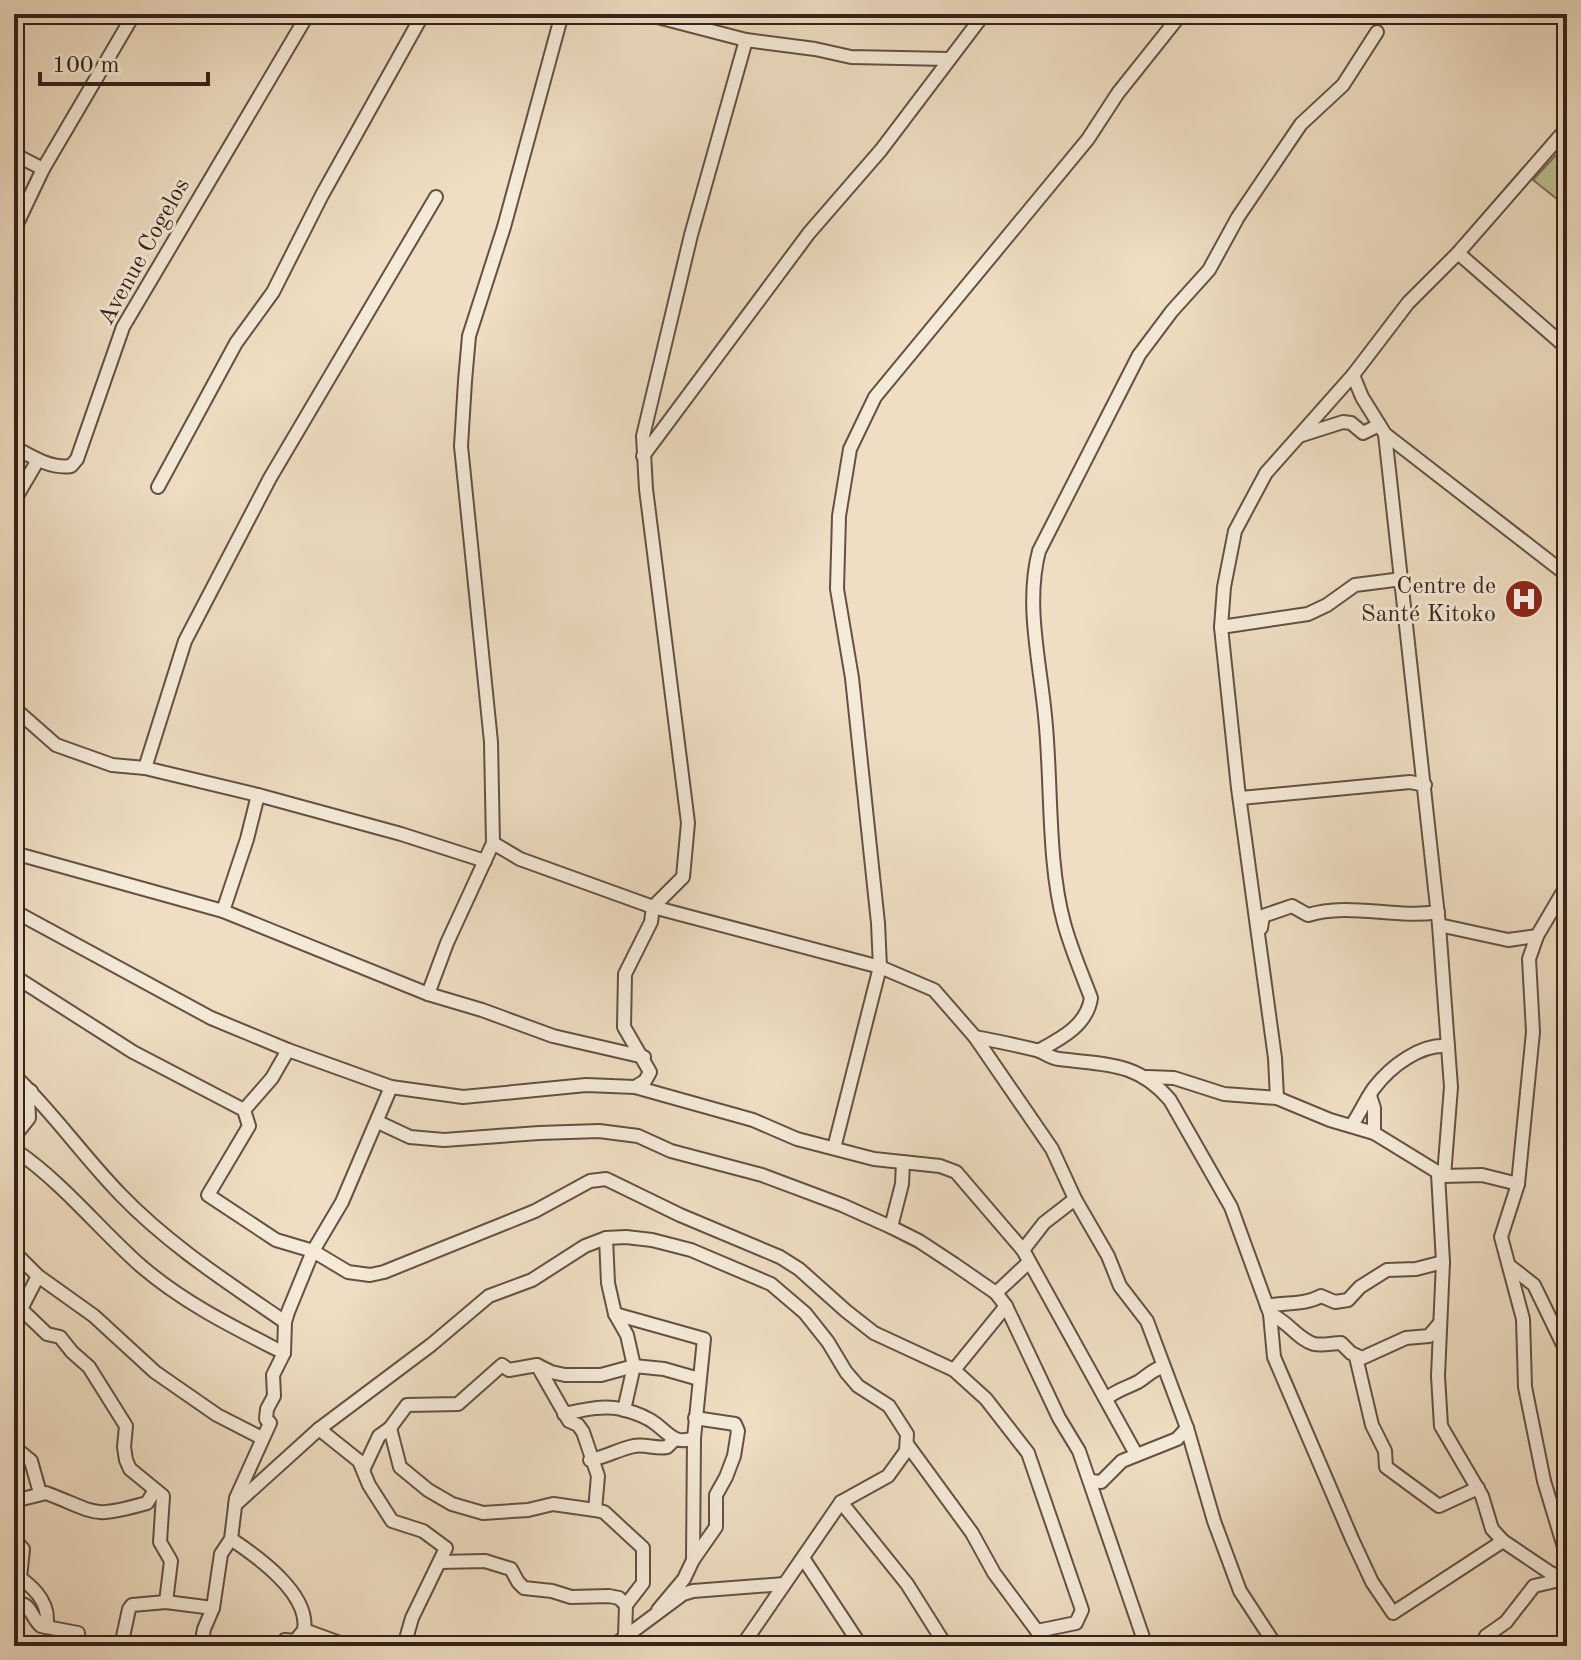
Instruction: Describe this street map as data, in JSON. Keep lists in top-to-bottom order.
{
  "streets": {
    "street": ["Avenue Cogelos"]
  },
  "places": {
    "hospital": ["Centre de Santé Kitoko"]
  },
  "scale_bar": "100 m"
}
